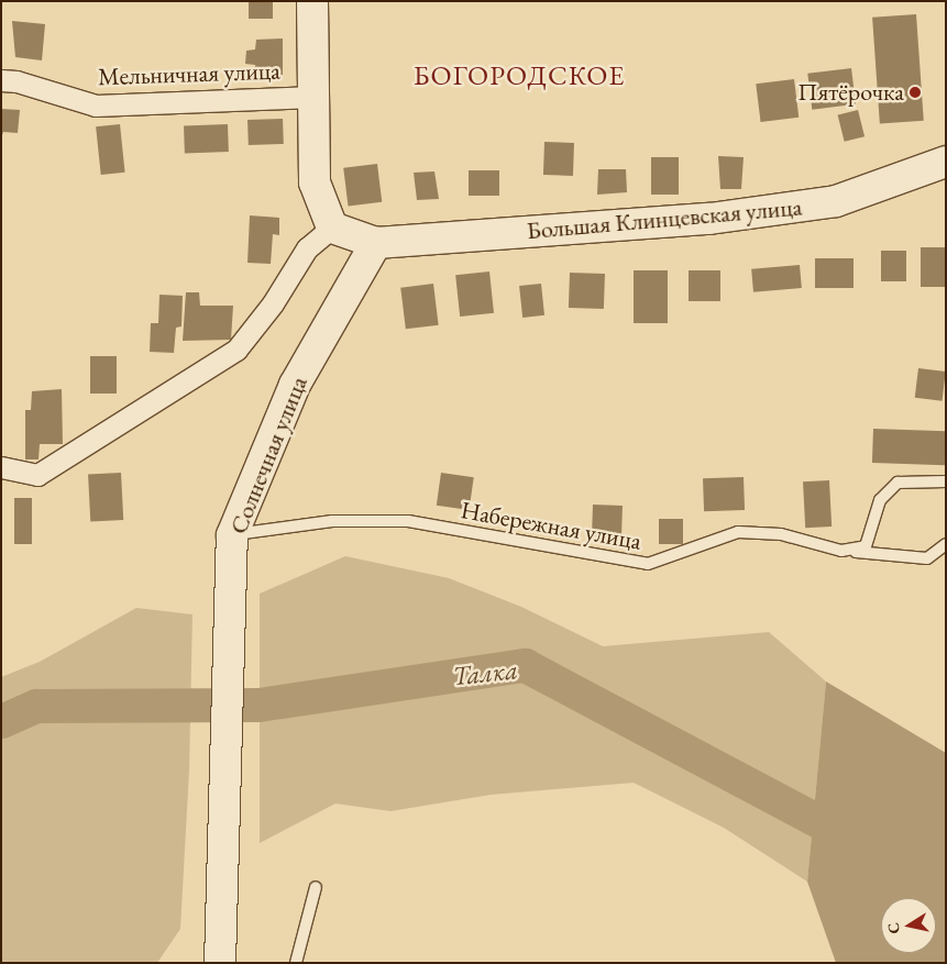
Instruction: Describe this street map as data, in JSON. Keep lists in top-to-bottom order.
{
  "streets": {
    "street": ["Мельничная улица", "Большая Клинцевская улица", "Солнечная улица"],
    "lane": ["Набережная улица"]
  },
  "crossings": [
    ["Большая Клинцевская улица", "Солнечная улица"],
    ["Солнечная улица", "Набережная улица"]
  ],
  "districts": ["БОГОРОДСКОЕ"],
  "water": ["Талка"],
  "places": ["Пятёрочка"],
  "north": "left"
}
